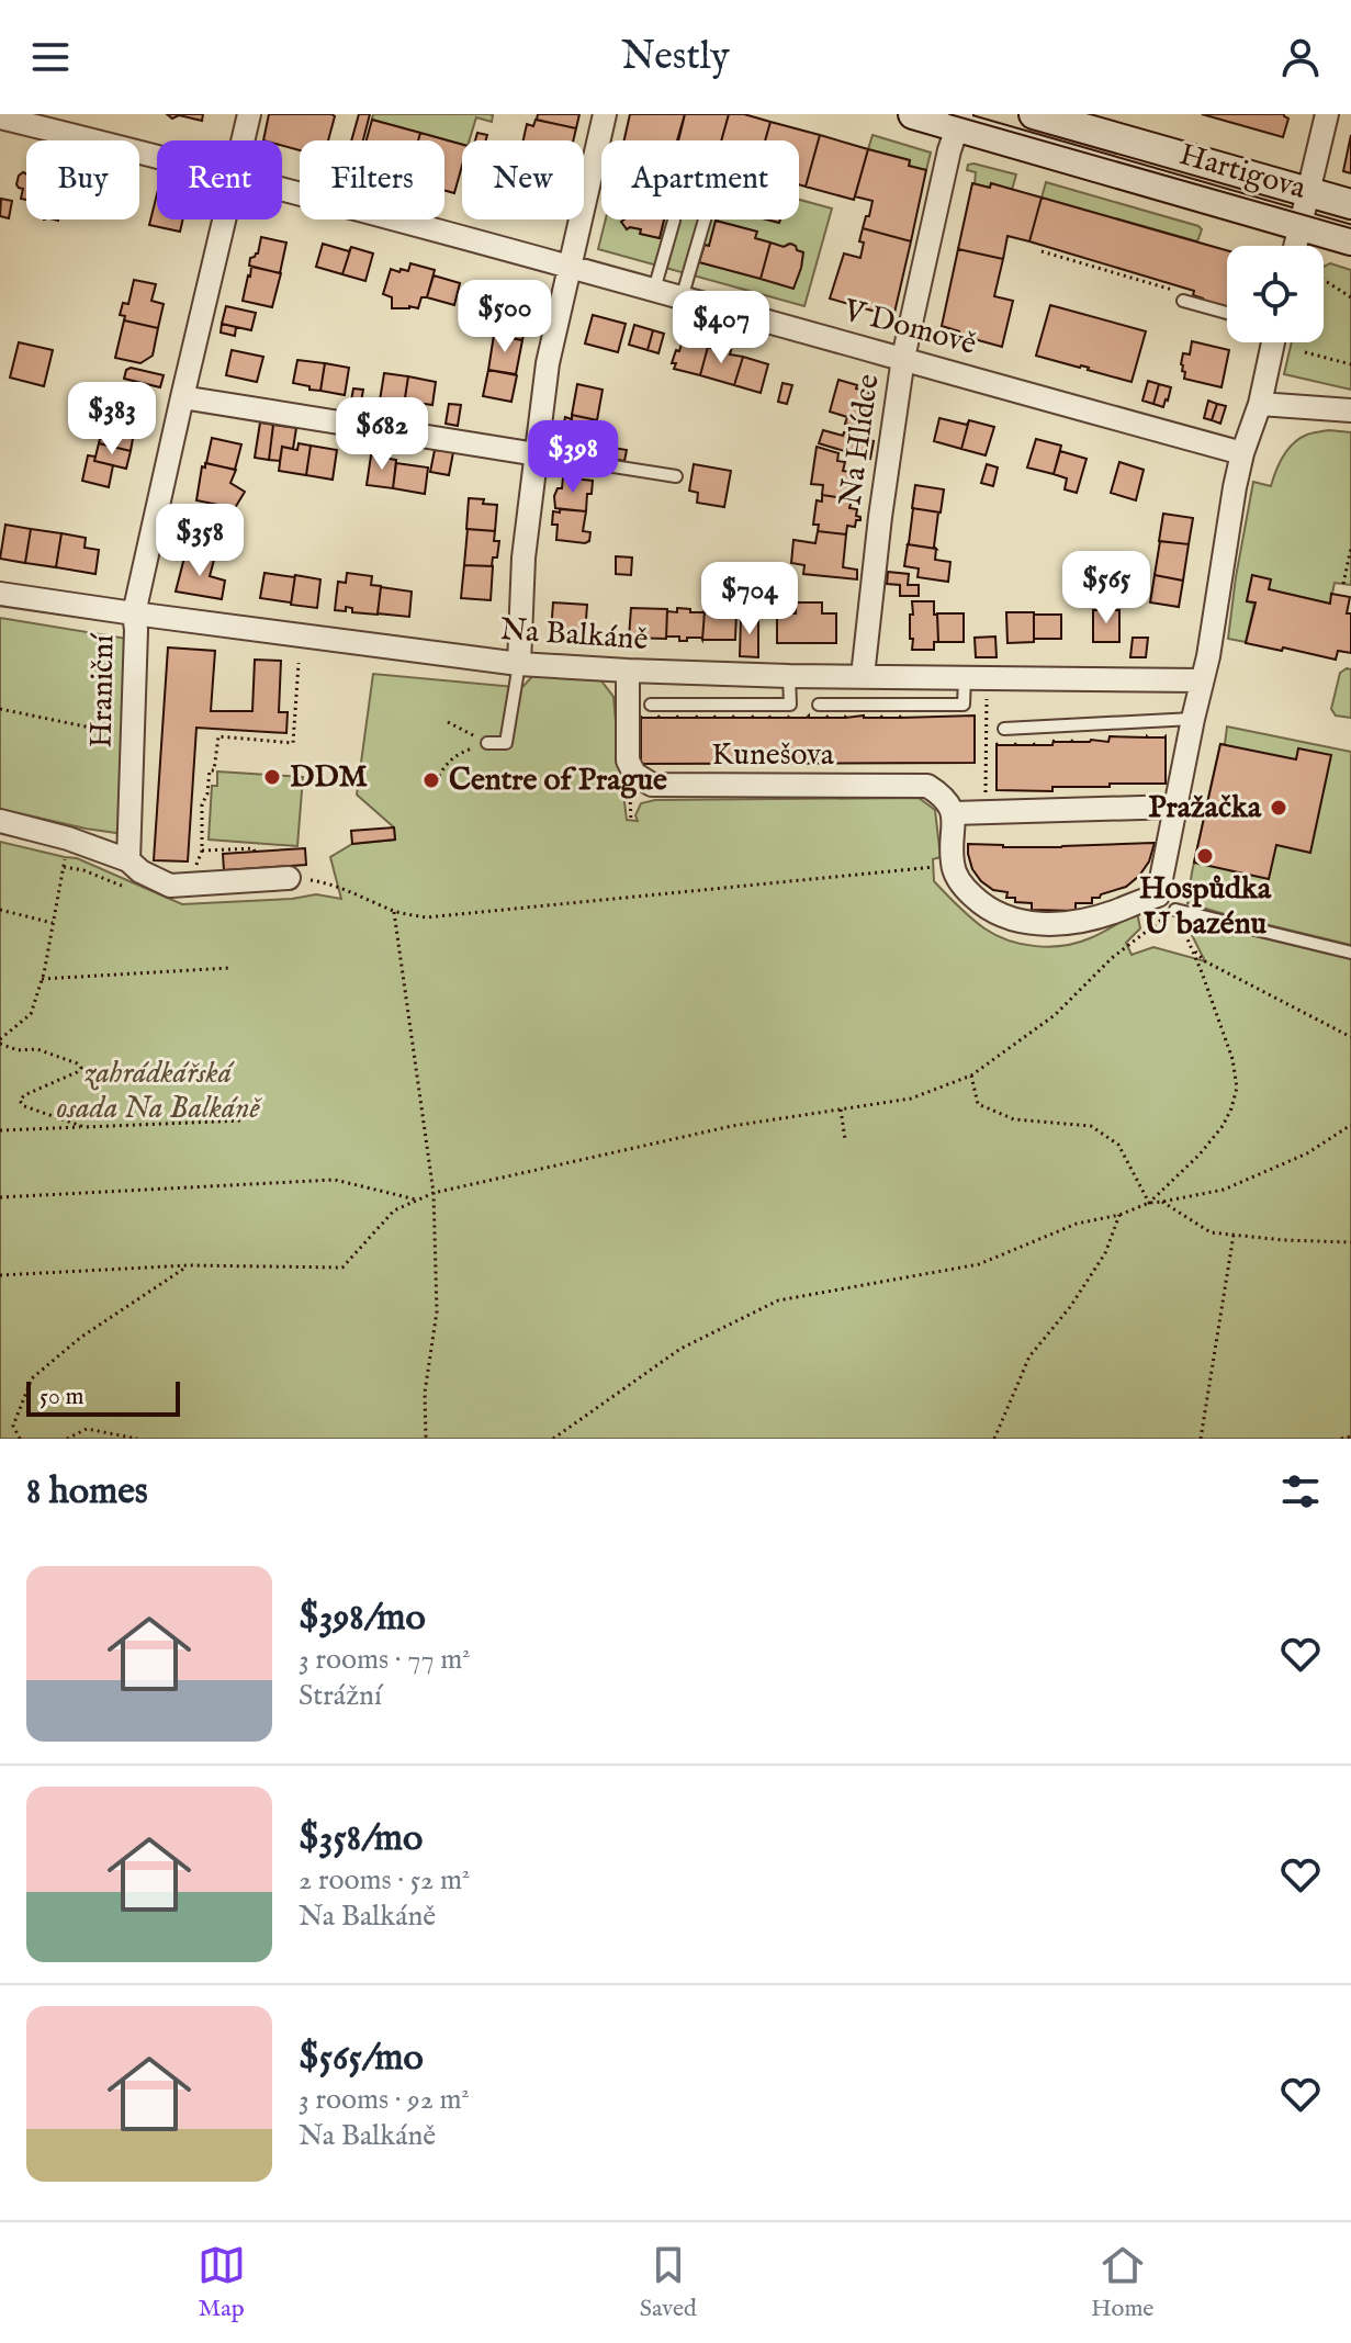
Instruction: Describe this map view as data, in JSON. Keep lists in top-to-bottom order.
{
  "streets": {
    "main road": ["Hartigova"],
    "street": [
      "V Domově",
      "Na Hlídce",
      "Na Balkáně",
      "Hraniční",
      "Kunešova"
    ]
  },
  "crossings": [
    ["Hartigova", "Na Hlídce"],
    ["V Domově", "Na Hlídce"],
    ["Na Hlídce", "Na Balkáně"],
    ["Na Balkáně", "Hraniční"],
    ["Na Balkáně", "Kunešova"]
  ],
  "parks": ["zahrádkářská osada Na Balkáně"],
  "places": [
    "DDM",
    "Centre of Prague",
    "Pražačka",
    "Hospůdka U bazénu"
  ],
  "scale_bar": "50 m",
  "page": {
    "header": "Nestly",
    "chip": [
      "Buy",
      "Rent",
      "Filters",
      "New",
      "Apartment"
    ],
    "price": [
      "$500",
      "$407",
      "$383",
      "$682",
      "$398",
      "$358",
      "$565",
      "$704"
    ],
    "scale": "50 m",
    "heading": "8 homes",
    "list": [
      {
        "name": "$398/mo",
        "note": "3 rooms · 77 m² · Strážní"
      },
      {
        "name": "$358/mo",
        "note": "2 rooms · 52 m² · Na Balkáně"
      },
      {
        "name": "$565/mo",
        "note": "3 rooms · 92 m² · Na Balkáně"
      }
    ],
    "tabs": ["Map", "Saved", "Home"]
  }
}
